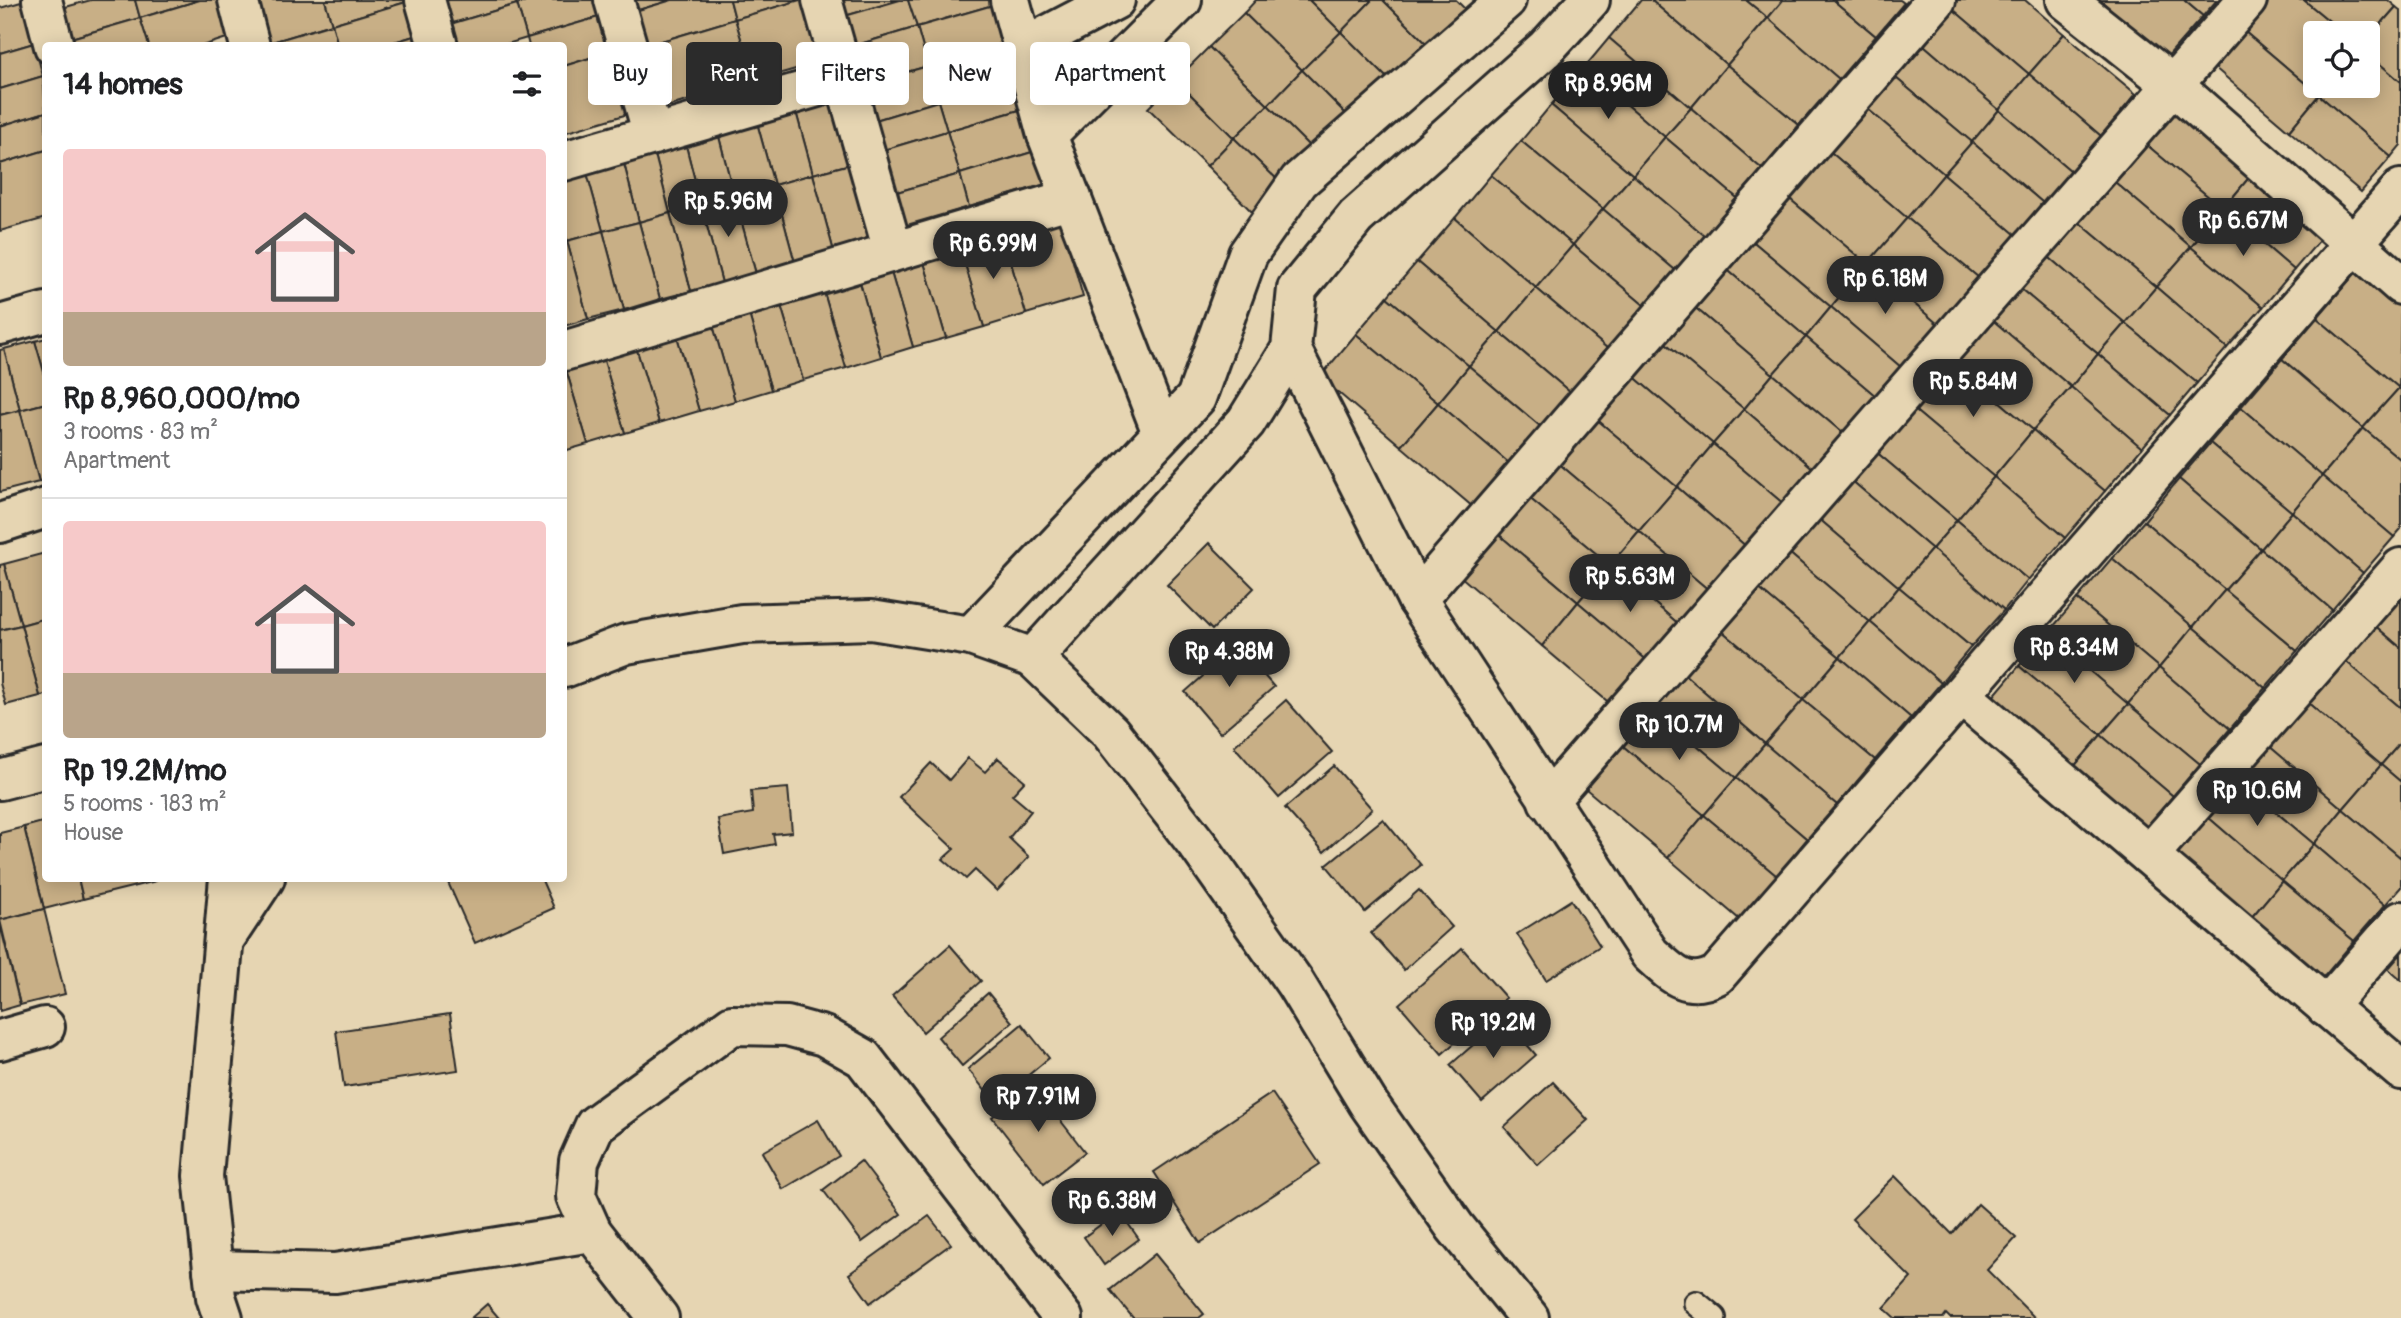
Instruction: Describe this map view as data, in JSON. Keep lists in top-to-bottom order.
{
  "page": {
    "chip": [
      "Buy",
      "Rent",
      "Filters",
      "New",
      "Apartment"
    ],
    "heading": "14 homes",
    "price": [
      "Rp 8.96M",
      "Rp 5.96M",
      "Rp 6.67M",
      "Rp 6.99M",
      "Rp 6.18M",
      "Rp 5.84M",
      "Rp 5.63M",
      "Rp 8.34M",
      "Rp 4.38M",
      "Rp 10.7M",
      "Rp 10.6M",
      "Rp 19.2M",
      "Rp 7.91M",
      "Rp 6.38M"
    ],
    "list": [
      {
        "name": "Rp 8,960,000/mo",
        "note": "3 rooms · 83 m² · Apartment"
      },
      {
        "name": "Rp 19.2M/mo",
        "note": "5 rooms · 183 m² · House"
      }
    ]
  }
}
